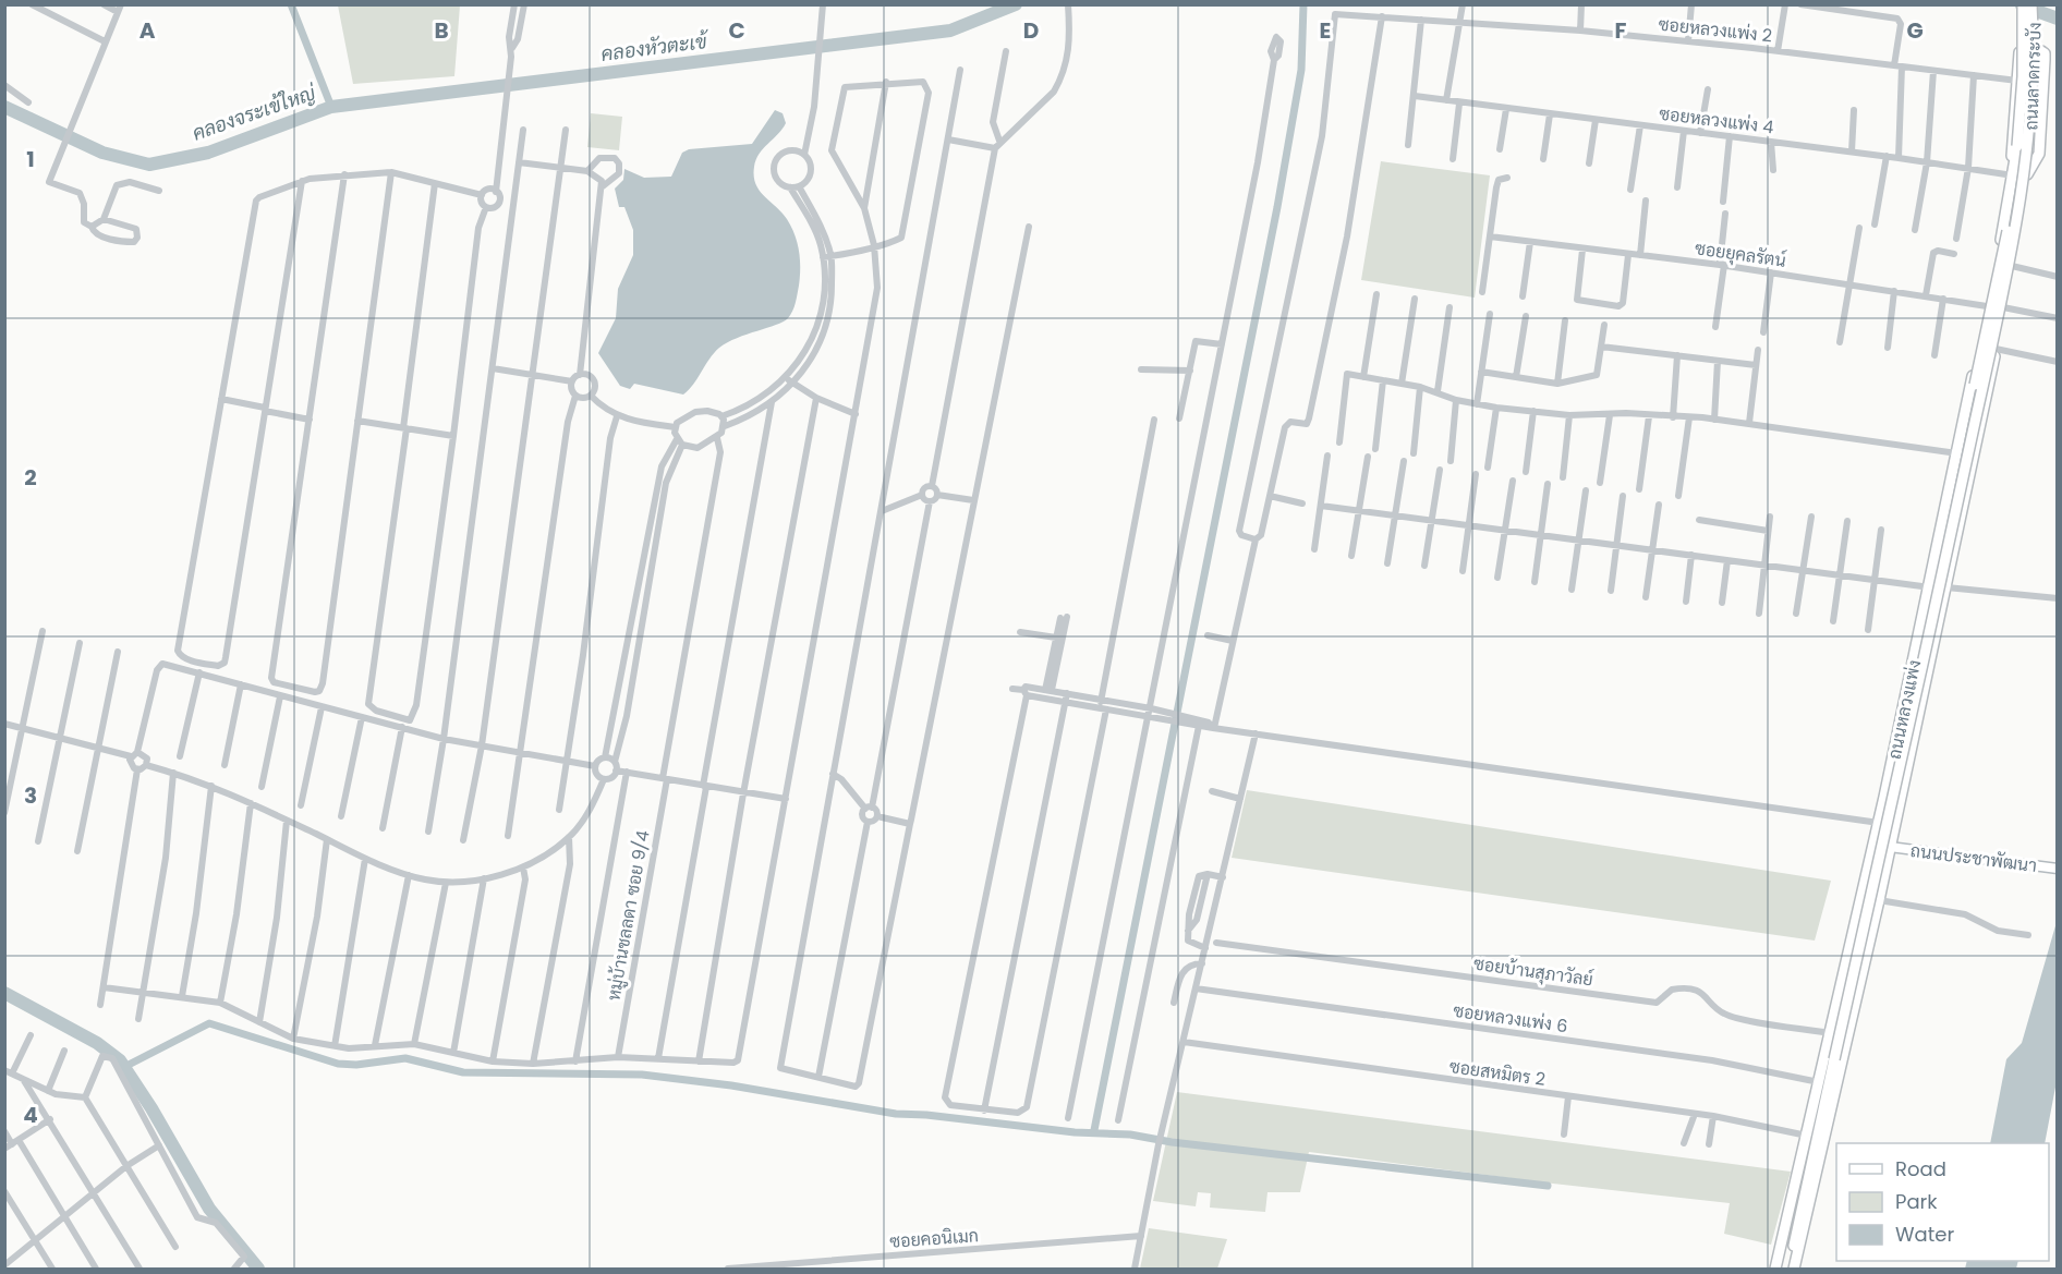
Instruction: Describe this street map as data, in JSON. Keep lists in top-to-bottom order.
{
  "streets": {
    "main road": ["ถนนลาดกระบัง", "ถนนหลวงแพ่ง"],
    "street": [
      "ซอยหลวงแพ่ง 2",
      "ซอยหลวงแพ่ง 4",
      "ซอยยุคลรัตน์",
      "ถนนประชาพัฒนา",
      "หมู่บ้านชลลดา ซอย 9/4",
      "ซอยบ้านสุภาวัลย์",
      "ซอยหลวงแพ่ง 6",
      "ซอยสหมิตร 2",
      "ซอยคอนิเมก"
    ]
  },
  "crossings": [
    ["ถนนลาดกระบัง", "ถนนหลวงแพ่ง"],
    ["ซอยหลวงแพ่ง 4", "ถนนหลวงแพ่ง"],
    ["ซอยยุคลรัตน์", "ถนนหลวงแพ่ง"],
    ["ถนนหลวงแพ่ง", "ถนนประชาพัฒนา"],
    ["ถนนหลวงแพ่ง", "ซอยบ้านสุภาวัลย์"],
    ["ถนนหลวงแพ่ง", "ซอยหลวงแพ่ง 6"],
    ["ถนนหลวงแพ่ง", "ซอยสหมิตร 2"]
  ],
  "water": ["คลองหัวตะเข้", "คลองจระเข้ใหญ่"],
  "legend": ["Road", "Park", "Water"],
  "grid": {
    "columns": [
      "A",
      "B",
      "C",
      "D",
      "E",
      "F",
      "G"
    ],
    "rows": [
      "1",
      "2",
      "3",
      "4"
    ]
  }
}
